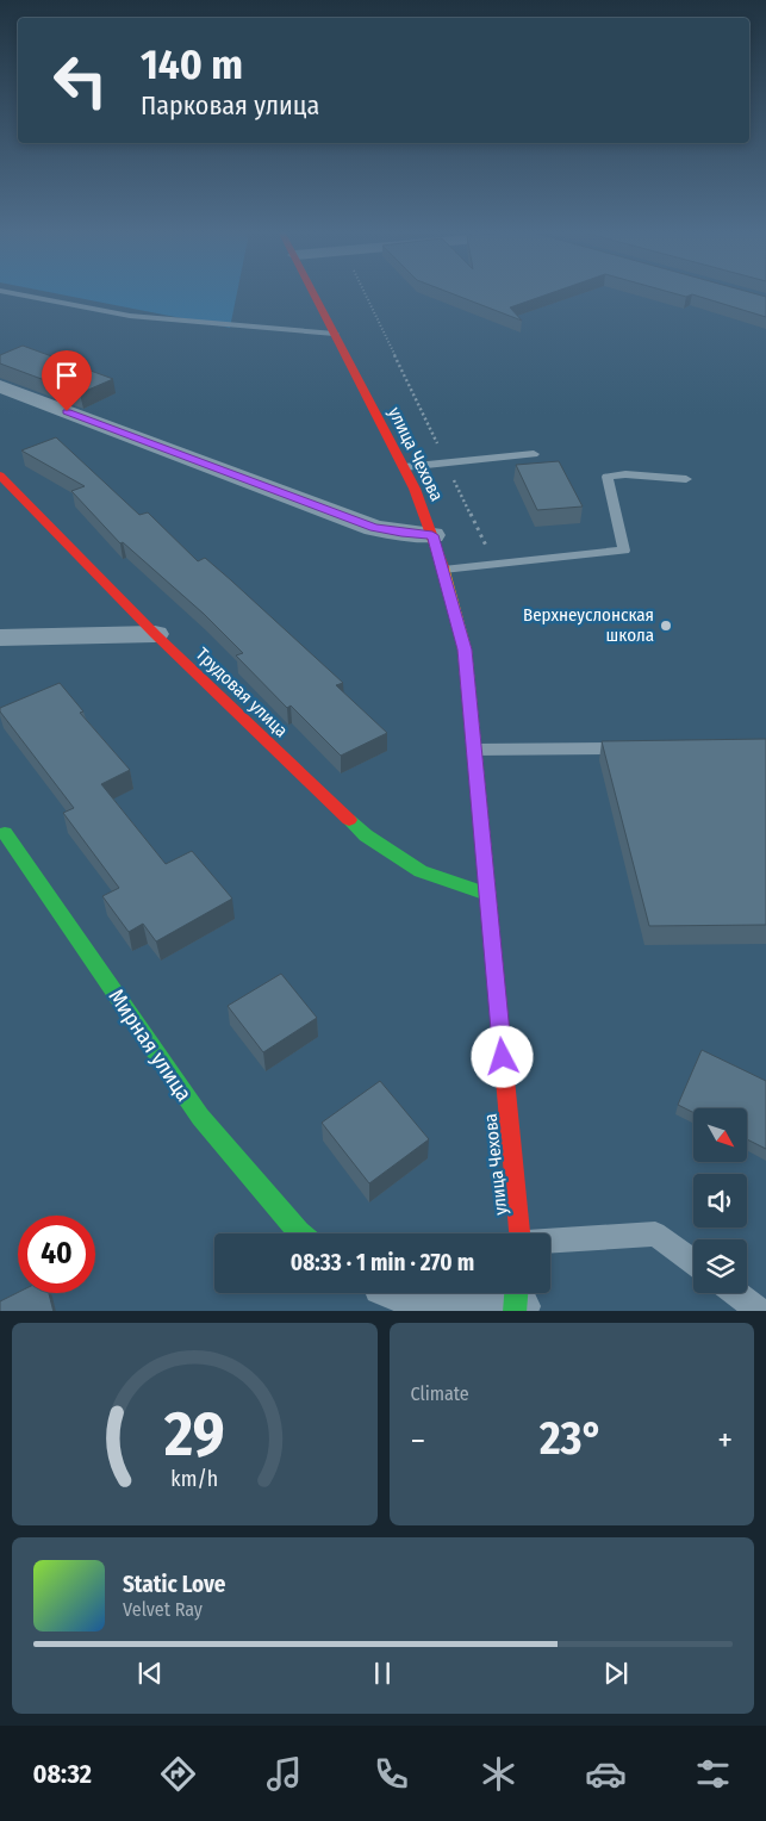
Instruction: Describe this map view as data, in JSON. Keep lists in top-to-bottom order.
{
  "streets": {
    "street": ["улица Чехова", "Трудовая улица", "Мирная улица"]
  },
  "crossings": [
    ["улица Чехова", "Трудовая улица"]
  ],
  "places": ["Верхнеуслонская школа"],
  "north": "bottom right",
  "page": {
    "turn": ["140 m", "Парковая улица"],
    "limit": "40",
    "trip": "08:33 · 1 min · 270 m",
    "tile": "Climate",
    "heat": ["−", "23°", "+"],
    "song": ["Static Love", "Velvet Ray"],
    "tabs": "08:32",
    "gauge": ["29", "km/h"]
  }
}
